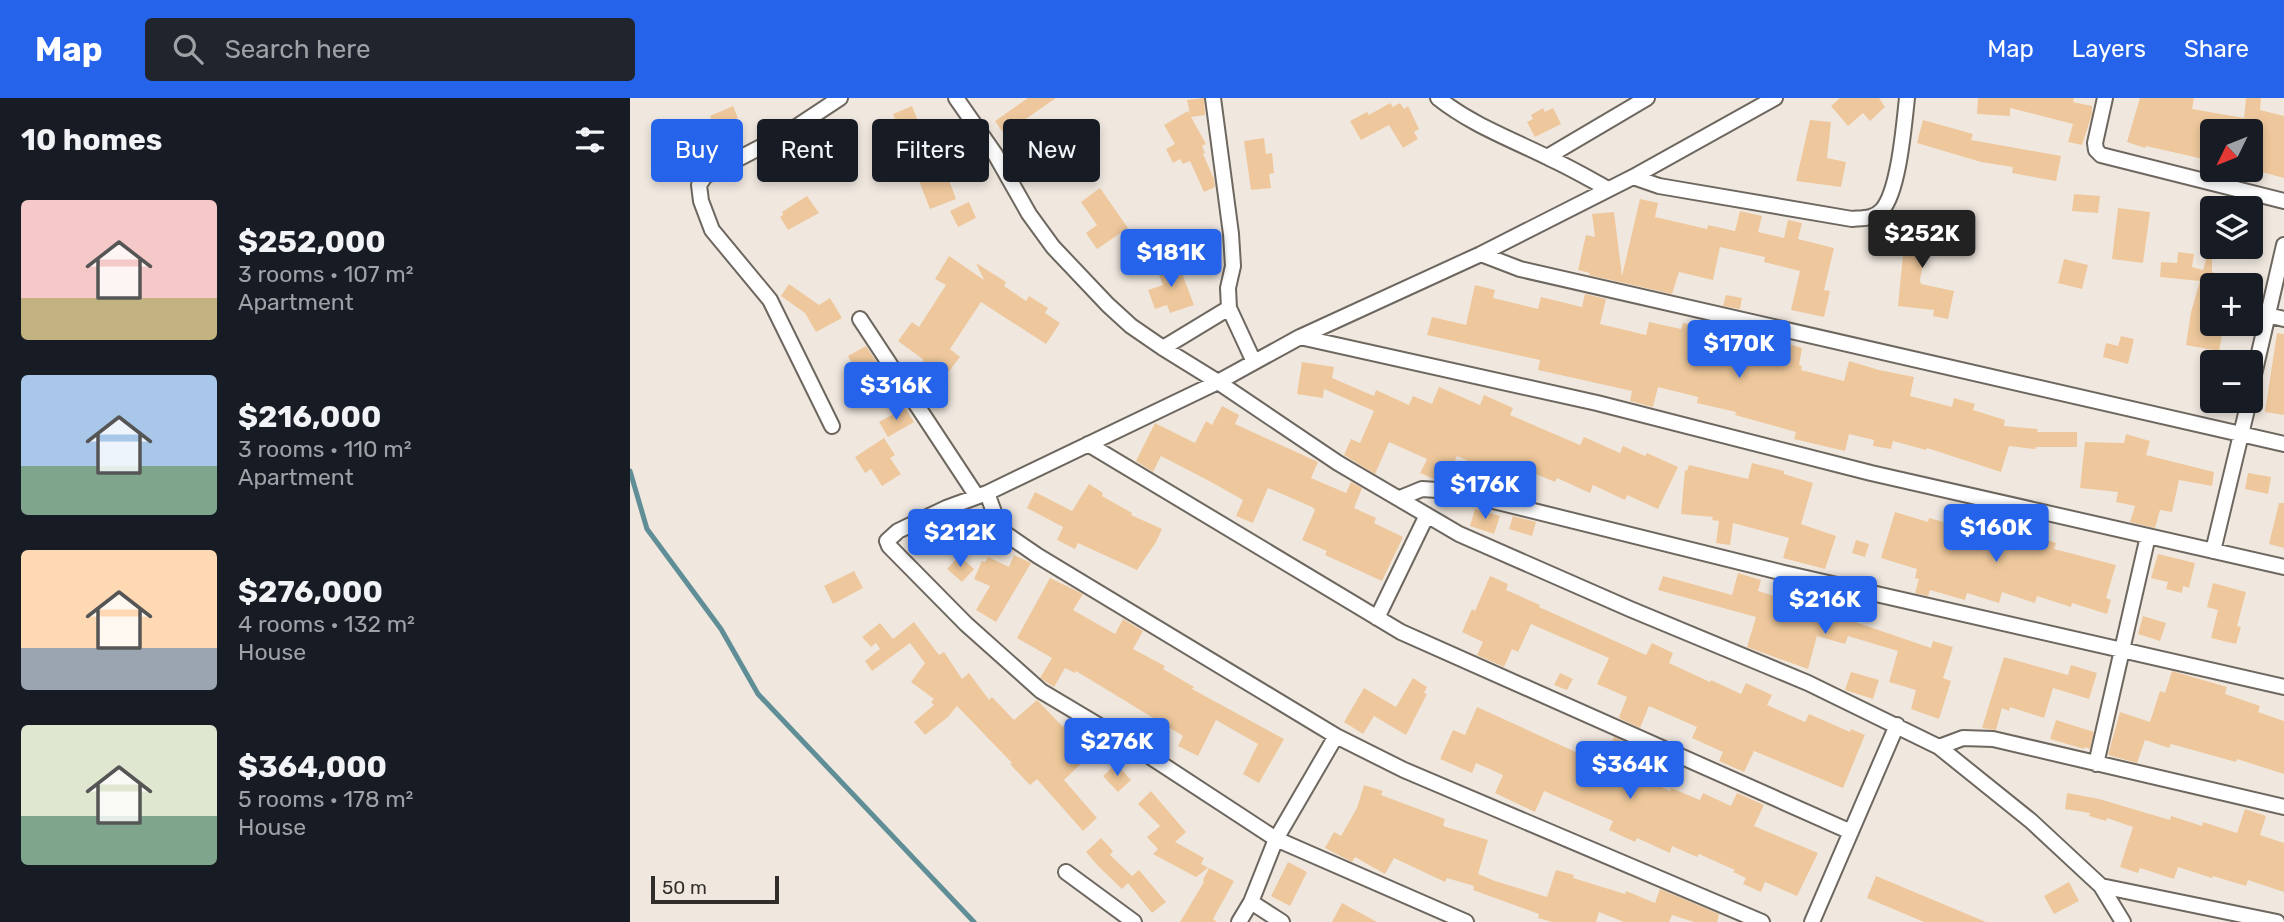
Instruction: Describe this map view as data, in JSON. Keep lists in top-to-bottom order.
{
  "scale_bar": "50 m",
  "north": "bottom left",
  "page": {
    "header": "Map",
    "search": "Search here",
    "nav": ["Map", "Layers", "Share"],
    "heading": "10 homes",
    "map_buttons": ["+", "−"],
    "chip": [
      "Buy",
      "Rent",
      "Filters",
      "New"
    ],
    "list": [
      {
        "name": "$252,000",
        "note": "3 rooms · 107 m² · Apartment"
      },
      {
        "name": "$216,000",
        "note": "3 rooms · 110 m² · Apartment"
      },
      {
        "name": "$276,000",
        "note": "4 rooms · 132 m² · House"
      },
      {
        "name": "$364,000",
        "note": "5 rooms · 178 m² · House"
      }
    ],
    "price": [
      "$252K",
      "$181K",
      "$170K",
      "$316K",
      "$176K",
      "$160K",
      "$212K",
      "$216K",
      "$276K",
      "$364K"
    ],
    "scale": "50 m"
  }
}
